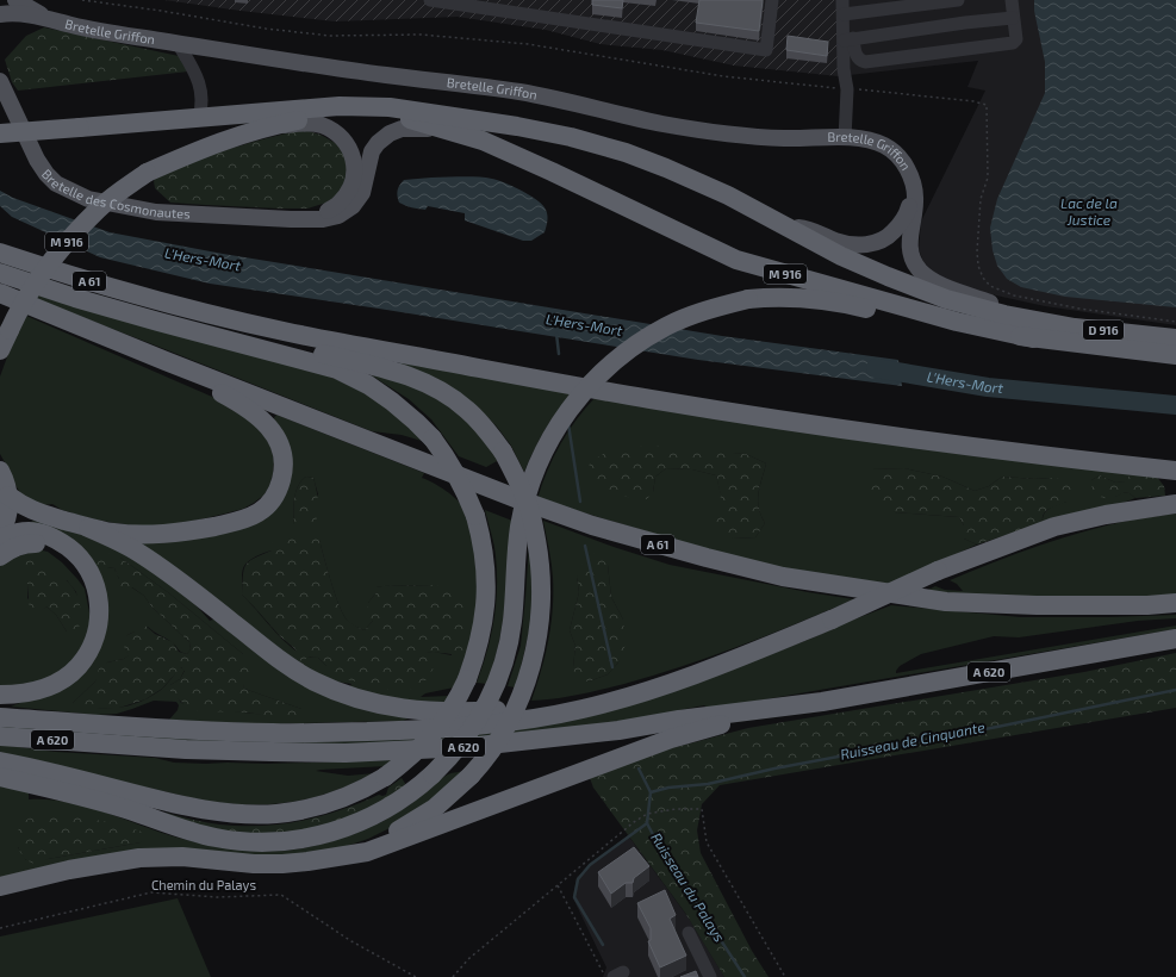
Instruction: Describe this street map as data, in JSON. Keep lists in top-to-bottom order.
{
  "streets": {
    "highway": [
      "M 916",
      "A 61",
      "D 916",
      "A 620"
    ],
    "main road": ["Bretelle Griffon", "Bretelle des Cosmonautes"],
    "path": ["Chemin du Palays"]
  },
  "crossings": [
    ["Bretelle Griffon", "M 916"],
    ["Bretelle Griffon", "D 916"],
    ["Bretelle des Cosmonautes", "M 916"],
    ["M 916", "D 916"]
  ],
  "water": [
    "Lac de la Justice",
    "L'Hers-Mort",
    "Ruisseau de Cinquante",
    "Ruisseau du Palays"
  ]
}
